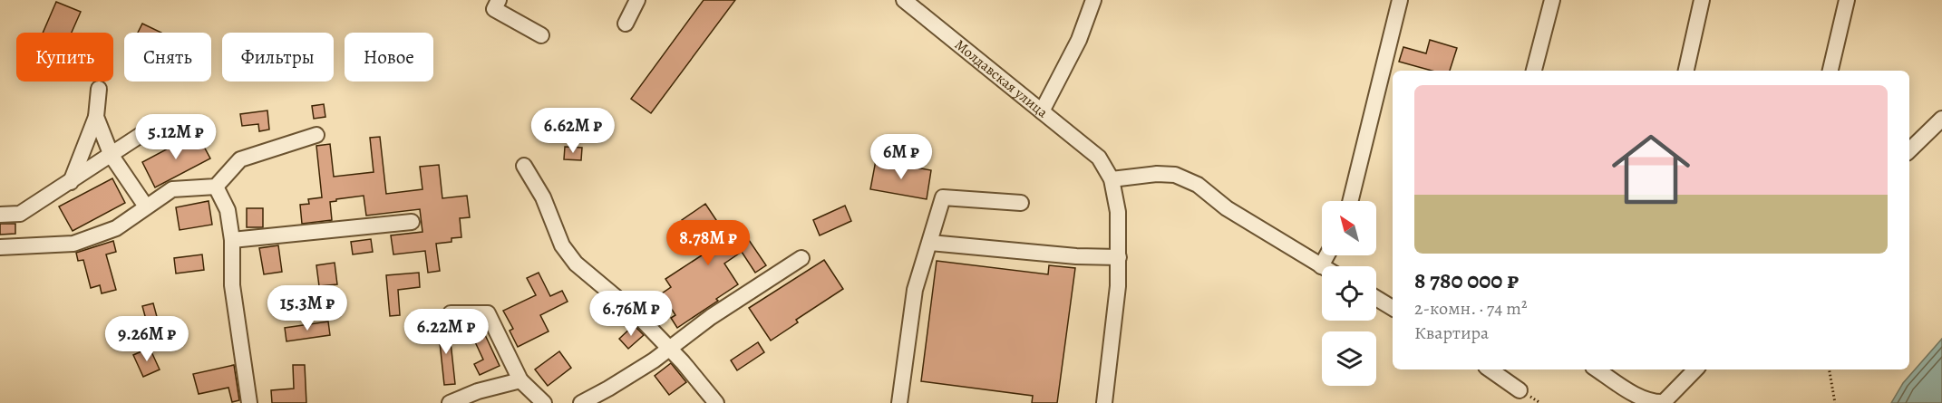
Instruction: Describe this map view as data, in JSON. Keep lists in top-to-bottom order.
{
  "streets": {
    "street": ["Молдавская улица"]
  },
  "north": "top left",
  "page": {
    "chip": [
      "Купить",
      "Снять",
      "Фильтры",
      "Новое"
    ],
    "list": [
      {
        "name": "8 780 000 ₽",
        "note": "2-комн. · 74 m² · Квартира"
      }
    ],
    "price": [
      "6.62M ₽",
      "5.12M ₽",
      "6M ₽",
      "8.78M ₽",
      "15.3M ₽",
      "6.76M ₽",
      "6.22M ₽",
      "9.26M ₽"
    ]
  }
}
